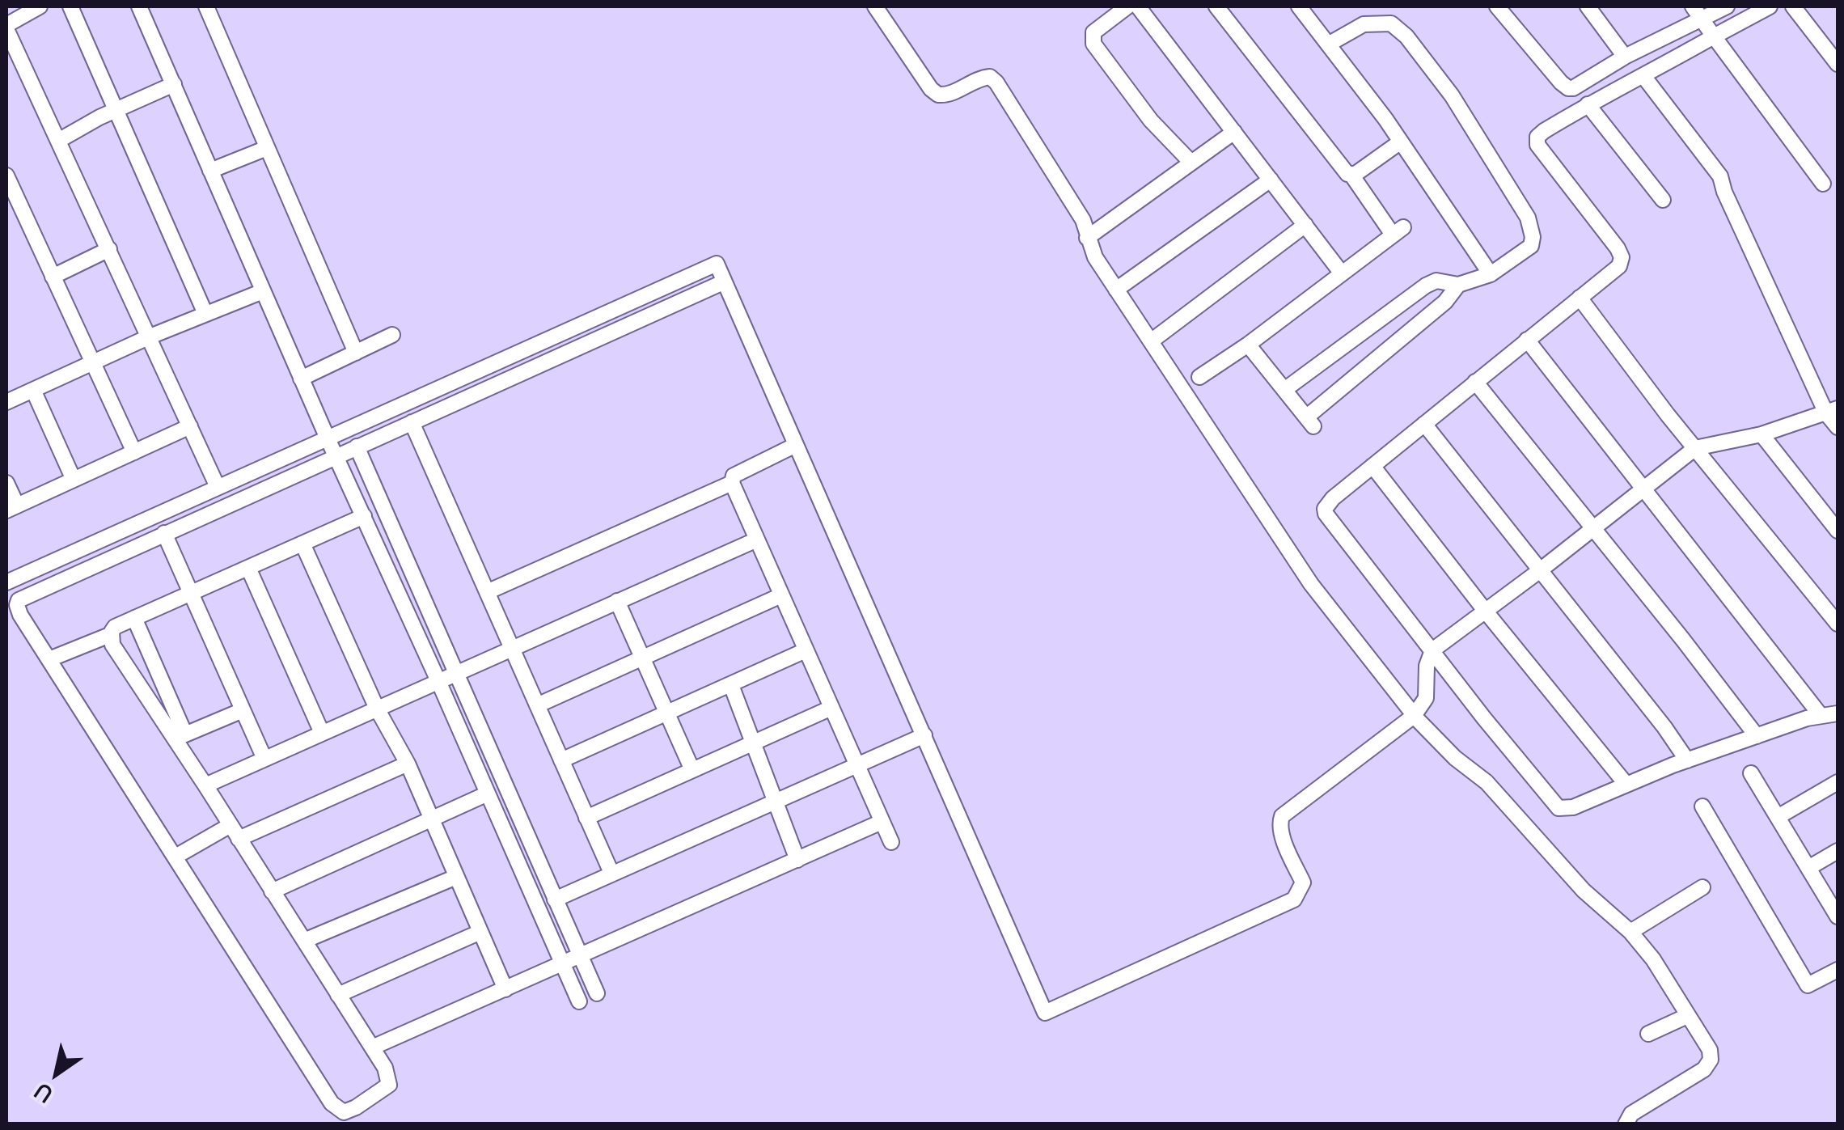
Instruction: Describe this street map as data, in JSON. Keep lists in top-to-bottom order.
{
  "north": "bottom left"
}
